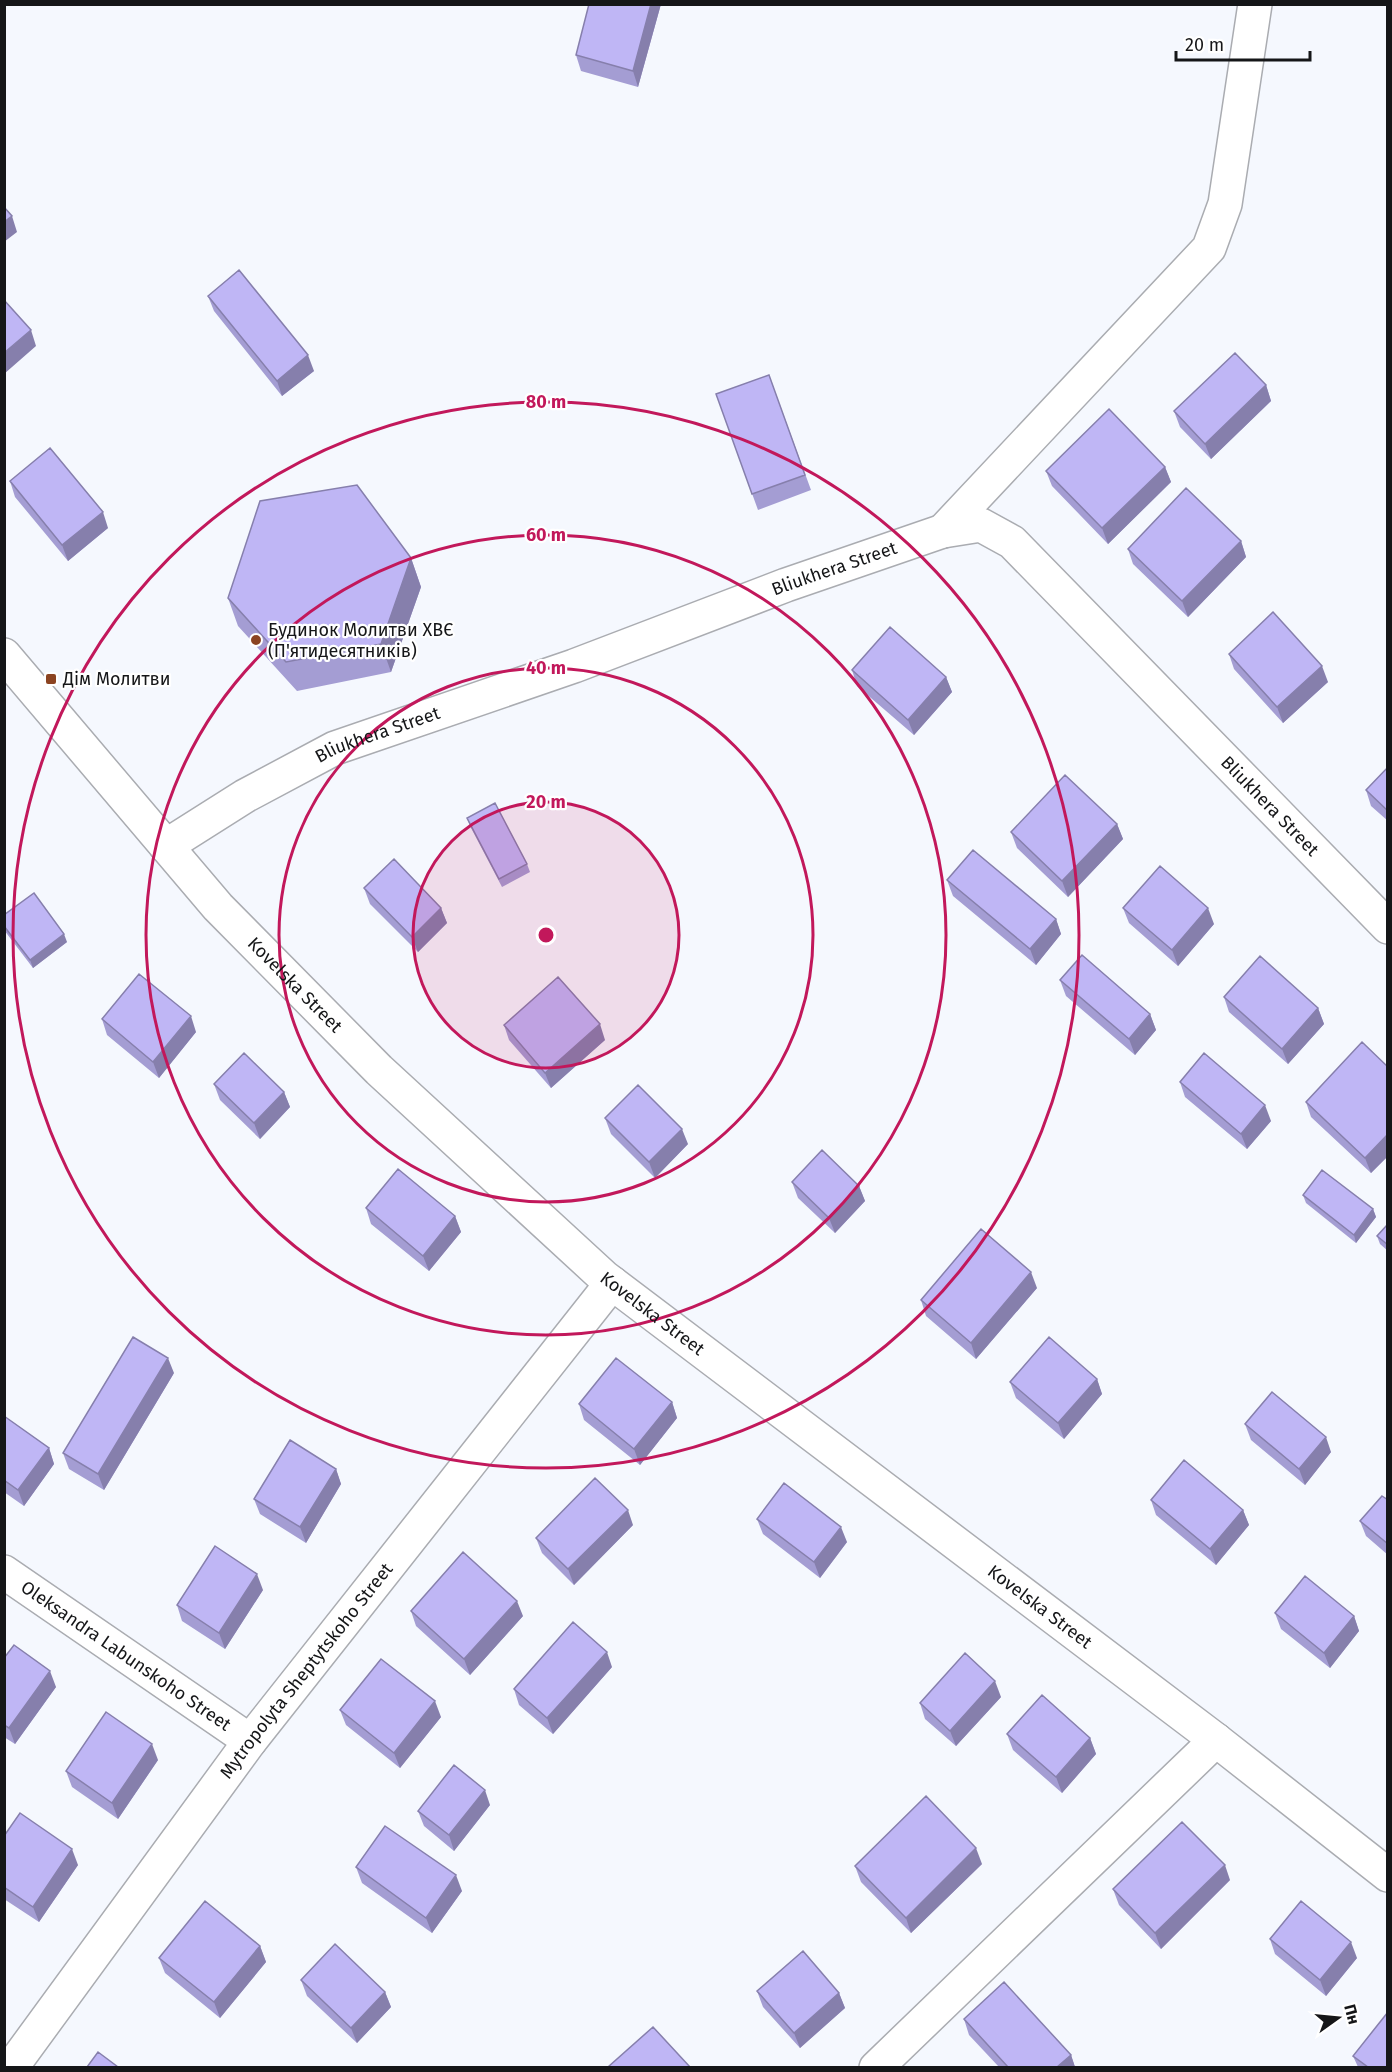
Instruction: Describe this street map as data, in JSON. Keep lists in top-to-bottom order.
{
  "streets": {
    "street": [
      "Bliukhera Street",
      "Kovelska Street",
      "Oleksandra Labunskoho Street",
      "Mytropolyta Sheptytskoho Street"
    ]
  },
  "crossings": [
    ["Bliukhera Street", "Kovelska Street"],
    ["Kovelska Street", "Mytropolyta Sheptytskoho Street"],
    ["Oleksandra Labunskoho Street", "Mytropolyta Sheptytskoho Street"]
  ],
  "places": {
    "other": ["Будинок Молитви ХВЄ (П'ятидесятників)"],
    "transit": ["Дім Молитви"]
  },
  "scale_bar": "20 m",
  "north": "right",
  "rings": [
    "80 m",
    "60 m",
    "40 m",
    "20 m"
  ]
}
